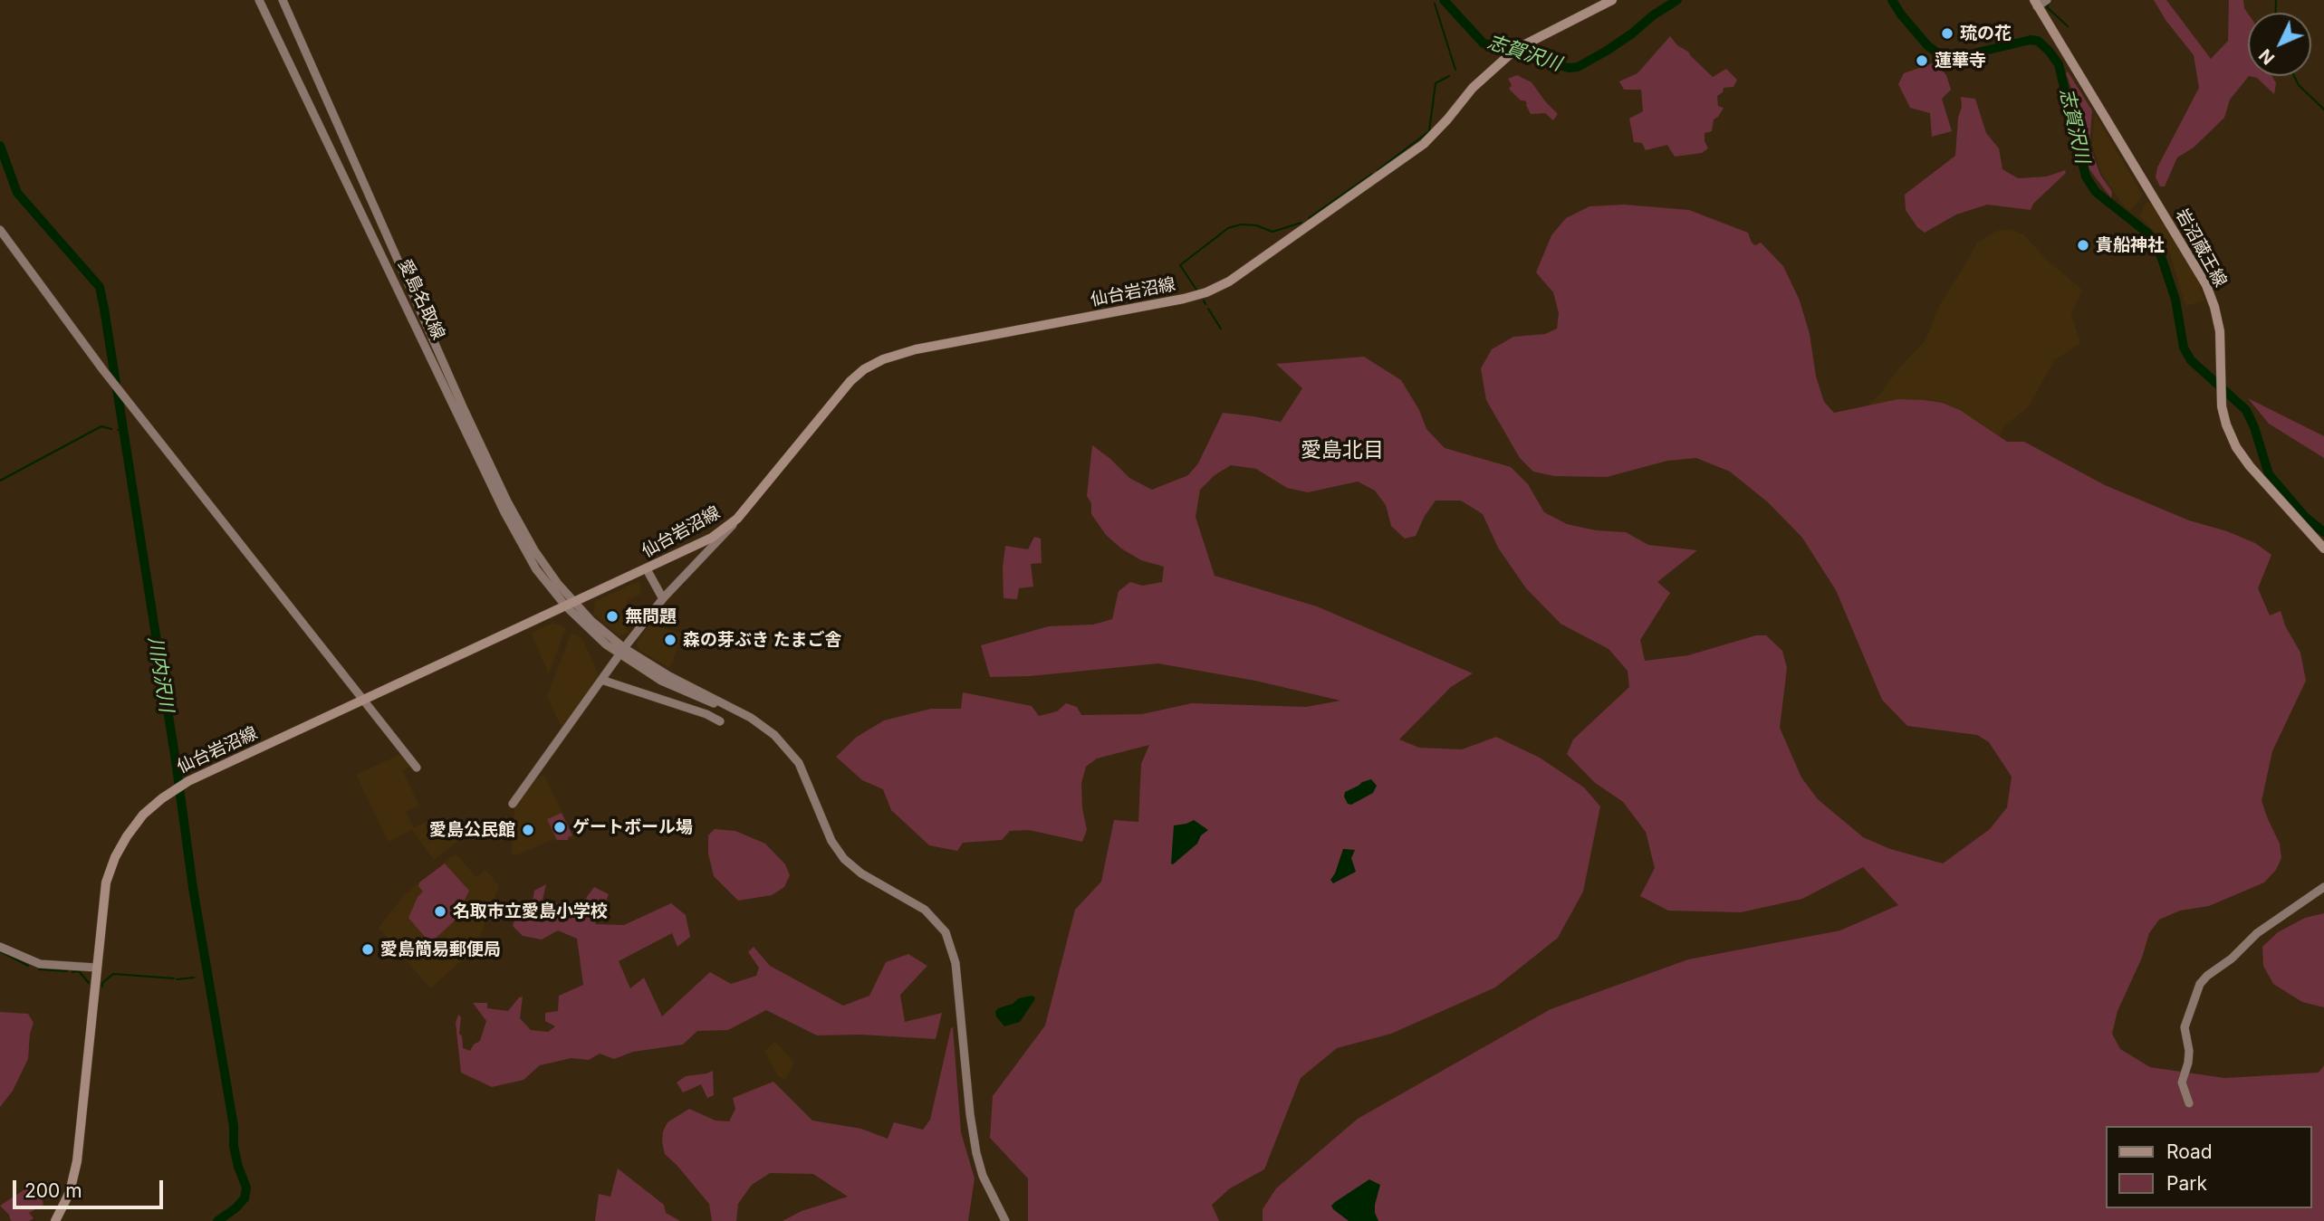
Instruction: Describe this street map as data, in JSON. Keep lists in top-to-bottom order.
{
  "streets": {
    "main road": ["岩沼蔵王線", "仙台岩沼線"],
    "street": ["愛島名取線"]
  },
  "crossings": [
    ["仙台岩沼線", "愛島名取線"]
  ],
  "districts": ["愛島北目"],
  "water": ["志賀沢川", "川内沢川"],
  "places": [
    "琉の花",
    "蓮華寺",
    "貴船神社",
    "無問題",
    "森の芽ぶき たまご舎",
    "ゲートボール場",
    "愛島公民館",
    "名取市立愛島小学校",
    "愛島簡易郵便局"
  ],
  "legend": ["Road", "Park"],
  "scale_bar": "200 m",
  "north": "bottom left"
}
